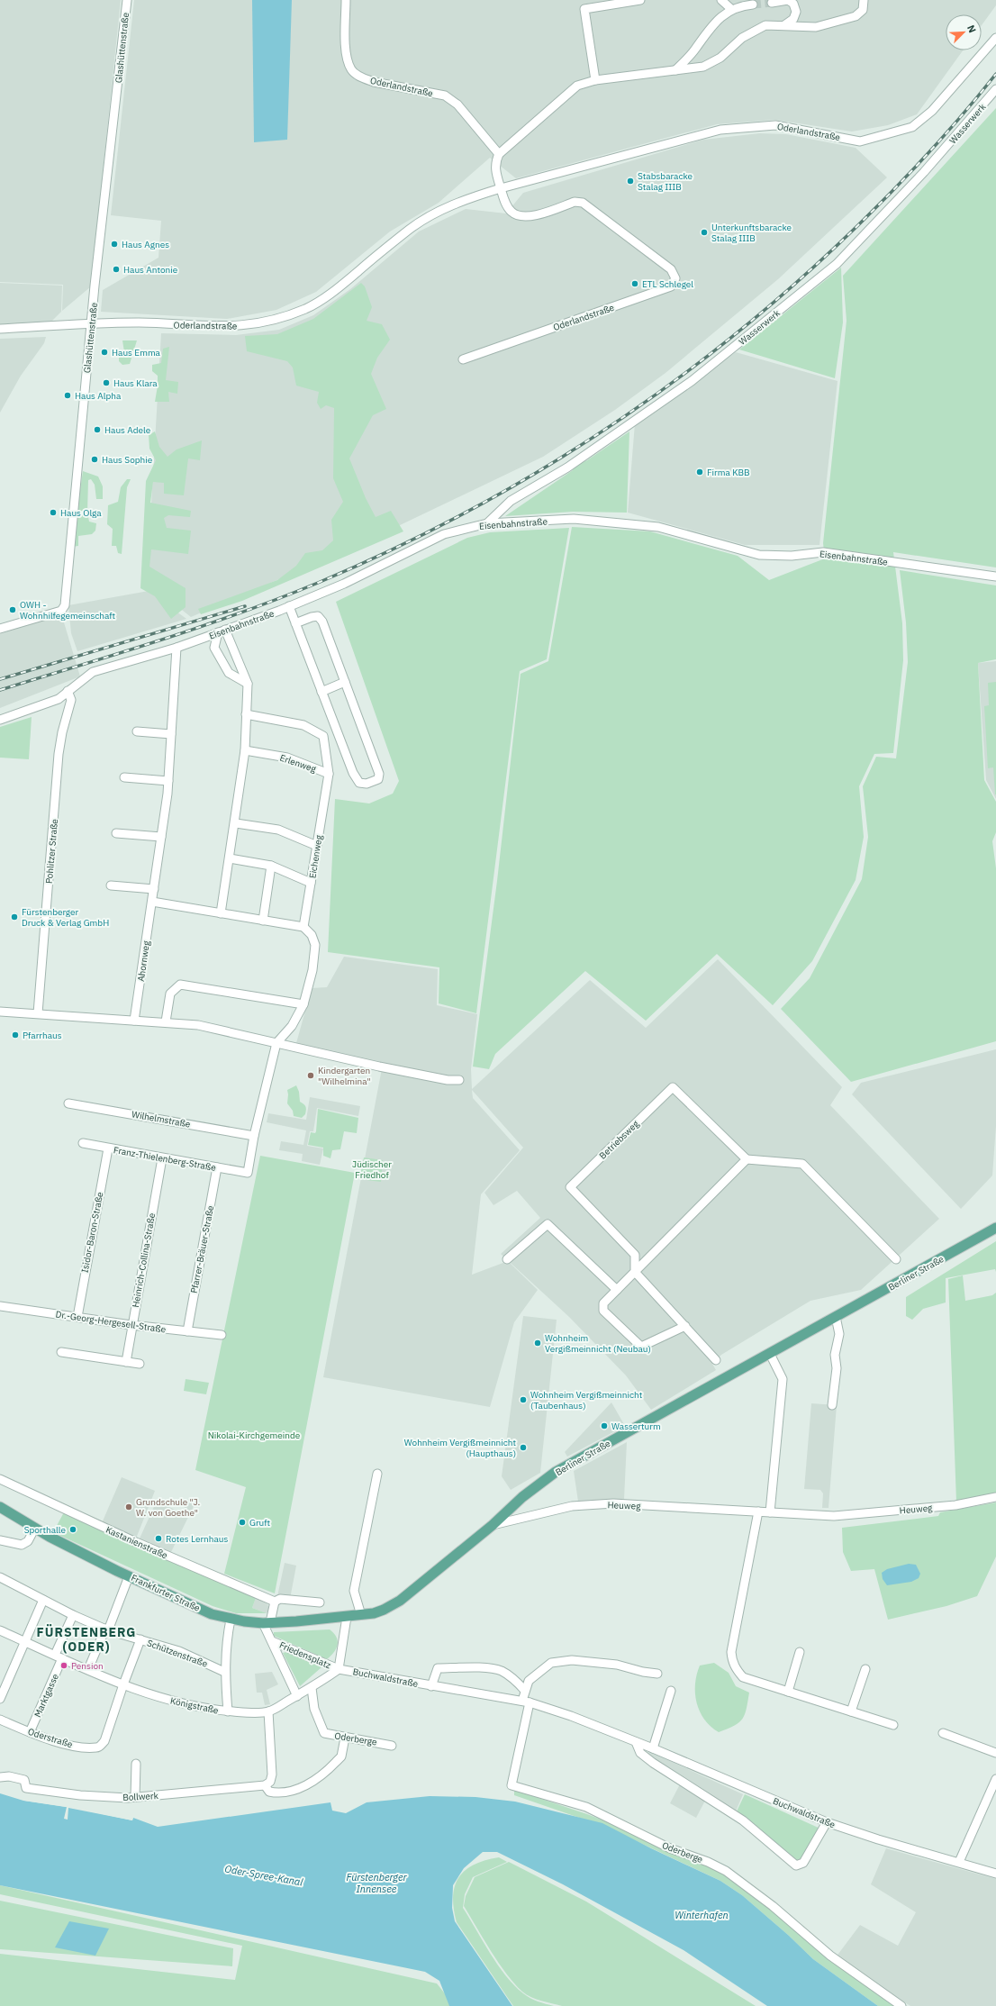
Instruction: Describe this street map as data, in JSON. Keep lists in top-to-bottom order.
{
  "streets": {
    "main road": ["Berliner Straße", "Frankfurter Straße"],
    "street": [
      "Glashüttenstraße",
      "Oderlandstraße",
      "Wasserwerk",
      "Eisenbahnstraße",
      "Erlenweg",
      "Pohlitzer Straße",
      "Eichenweg",
      "Ahornweg",
      "Wilhelmstraße",
      "Betriebsweg",
      "Franz-Thielenberg-Straße",
      "Isidor-Baron-Straße",
      "Pfarrer-Bräuer-Straße",
      "Heinrich-Collina-Straße",
      "Dr.-Georg-Hergesell-Straße",
      "Heuweg",
      "Kastanienstraße",
      "Schützenstraße",
      "Friedensplatz",
      "Buchwaldstraße",
      "Marktgasse",
      "Königstraße",
      "Oderstraße",
      "Oderberge",
      "Bollwerk"
    ]
  },
  "crossings": [
    ["Glashüttenstraße", "Oderlandstraße"],
    ["Wasserwerk", "Eisenbahnstraße"],
    ["Eisenbahnstraße", "Pohlitzer Straße"],
    ["Eisenbahnstraße", "Ahornweg"],
    ["Erlenweg", "Eichenweg"],
    ["Wilhelmstraße", "Franz-Thielenberg-Straße"],
    ["Franz-Thielenberg-Straße", "Isidor-Baron-Straße"],
    ["Franz-Thielenberg-Straße", "Pfarrer-Bräuer-Straße"],
    ["Franz-Thielenberg-Straße", "Heinrich-Collina-Straße"],
    ["Isidor-Baron-Straße", "Dr.-Georg-Hergesell-Straße"],
    ["Pfarrer-Bräuer-Straße", "Dr.-Georg-Hergesell-Straße"],
    ["Heinrich-Collina-Straße", "Dr.-Georg-Hergesell-Straße"],
    ["Berliner Straße", "Heuweg"],
    ["Berliner Straße", "Frankfurter Straße"],
    ["Frankfurter Straße", "Friedensplatz"],
    ["Schützenstraße", "Marktgasse"],
    ["Friedensplatz", "Buchwaldstraße"],
    ["Friedensplatz", "Königstraße"],
    ["Buchwaldstraße", "Königstraße"],
    ["Buchwaldstraße", "Oderberge"],
    ["Marktgasse", "Königstraße"],
    ["Marktgasse", "Oderstraße"],
    ["Königstraße", "Oderstraße"],
    ["Königstraße", "Oderberge"],
    ["Oderberge", "Bollwerk"]
  ],
  "districts": ["FÜRSTENBERG (ODER)"],
  "water": ["Oder-Spree-Kanal", "Fürstenberger Innensee", "Winterhafen"],
  "parks": ["Jüdischer Friedhof", "Nikolai-Kirchgemeinde"],
  "places": [
    "Stabsbaracke Stalag IIIB",
    "Unterkunftsbaracke Stalag IIIB",
    "Haus Agnes",
    "Haus Antonie",
    "ETL Schlegel",
    "Haus Emma",
    "Haus Klara",
    "Haus Alpha",
    "Haus Adele",
    "Haus Sophie",
    "Firma KBB",
    "Haus Olga",
    "OWH - Wohnhilfegemeinschaft",
    "Fürstenberger Druck & Verlag GmbH",
    "Pfarrhaus",
    "Kindergarten \"Wilhelmina\"",
    "Wohnheim Vergißmeinnicht (Neubau)",
    "Wohnheim Vergißmeinnicht (Taubenhaus)",
    "Wasserturm",
    "Wohnheim Vergißmeinnicht (Haupthaus)",
    "Grundschule \"J. W. von Goethe\"",
    "Gruft",
    "Sporthalle",
    "Rotes Lernhaus",
    "Pension"
  ],
  "north": "top right"
}
